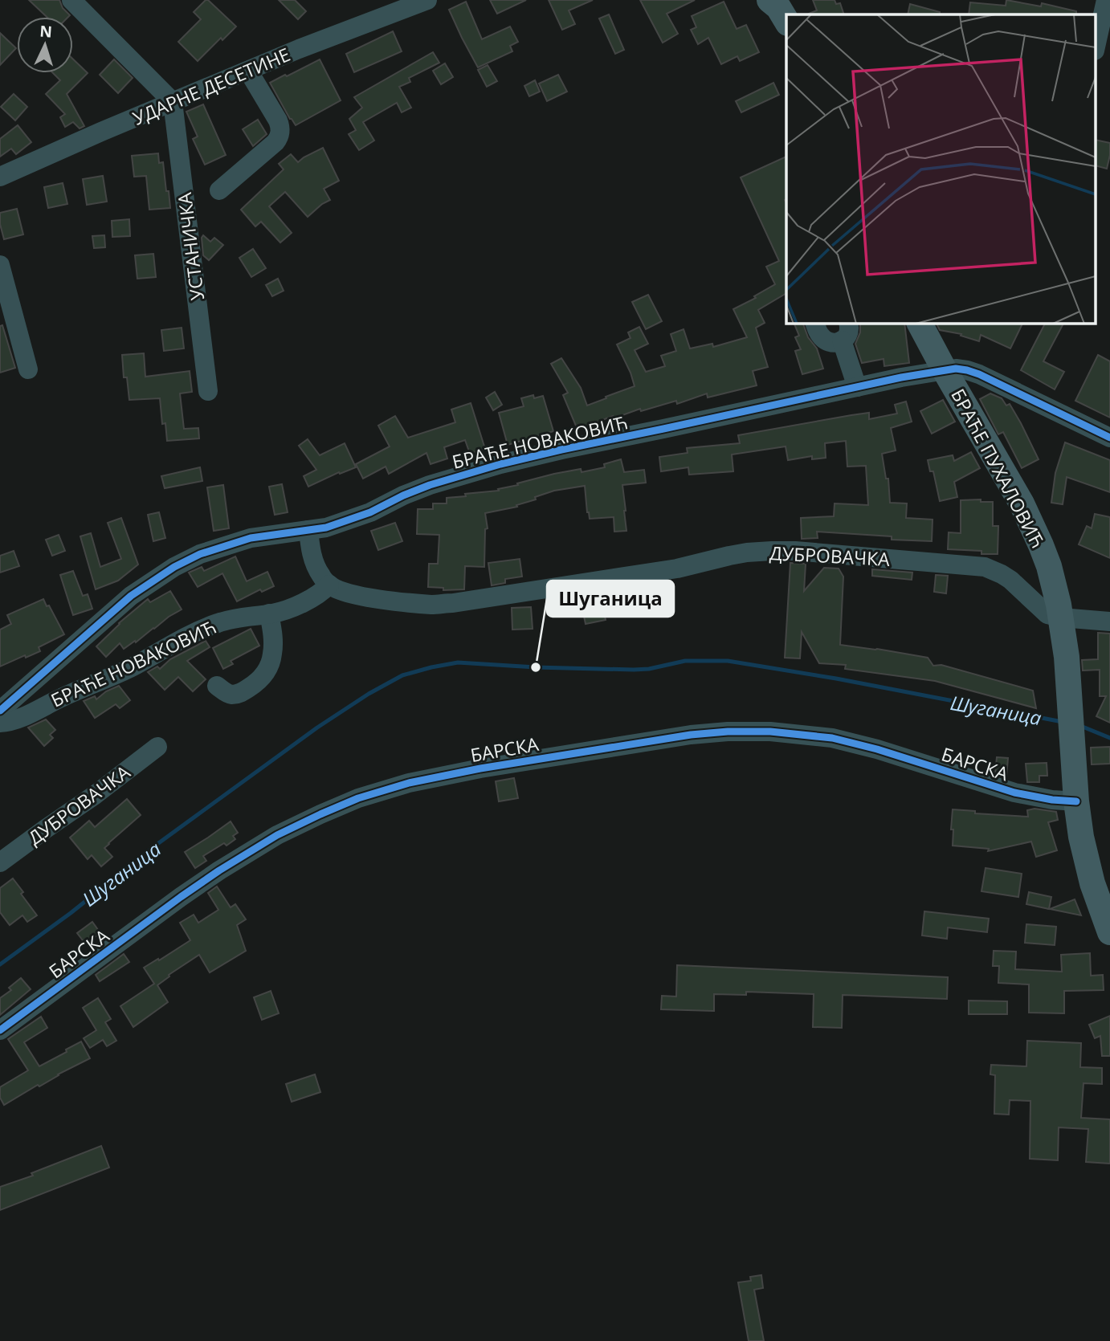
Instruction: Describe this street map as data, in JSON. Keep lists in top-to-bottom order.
{
  "streets": {
    "main road": ["БРАЋЕ ПУХАЛОВИЋ"],
    "street": [
      "УДАРНЕ ДЕСЕТИНЕ",
      "УСТАНИЧКА",
      "БРАЋЕ НОВАКОВИЋ",
      "ДУБРОВАЧКА",
      "БАРСКА"
    ]
  },
  "crossings": [
    ["УДАРНЕ ДЕСЕТИНЕ", "УСТАНИЧКА"],
    ["БРАЋЕ НОВАКОВИЋ", "БРАЋЕ ПУХАЛОВИЋ"],
    ["БРАЋЕ НОВАКОВИЋ", "ДУБРОВАЧКА"],
    ["БРАЋЕ ПУХАЛОВИЋ", "ДУБРОВАЧКА"],
    ["БРАЋЕ ПУХАЛОВИЋ", "БАРСКА"]
  ],
  "water": ["Шуганица"],
  "places": ["Шуганица"],
  "north": "top"
}
